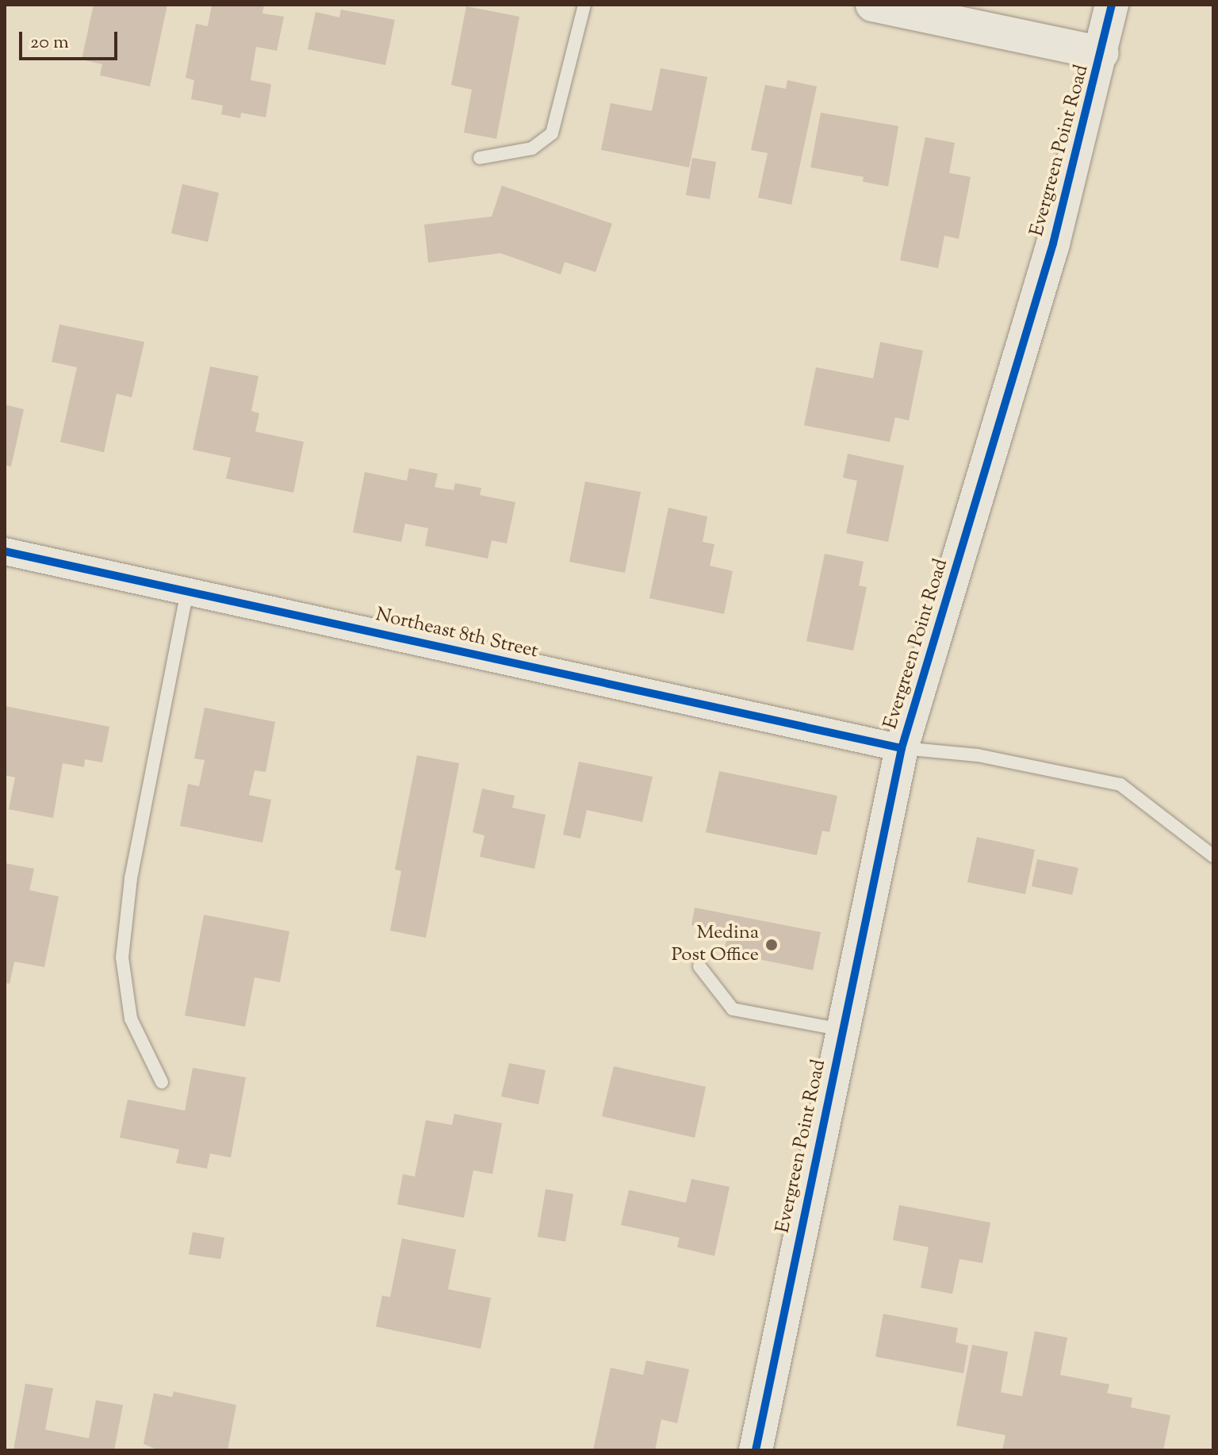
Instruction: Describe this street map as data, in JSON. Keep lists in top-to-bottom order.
{
  "streets": {
    "street": ["Evergreen Point Road", "Northeast 8th Street"]
  },
  "crossings": [
    ["Evergreen Point Road", "Northeast 8th Street"]
  ],
  "places": ["Medina Post Office"],
  "scale_bar": "20 m"
}
